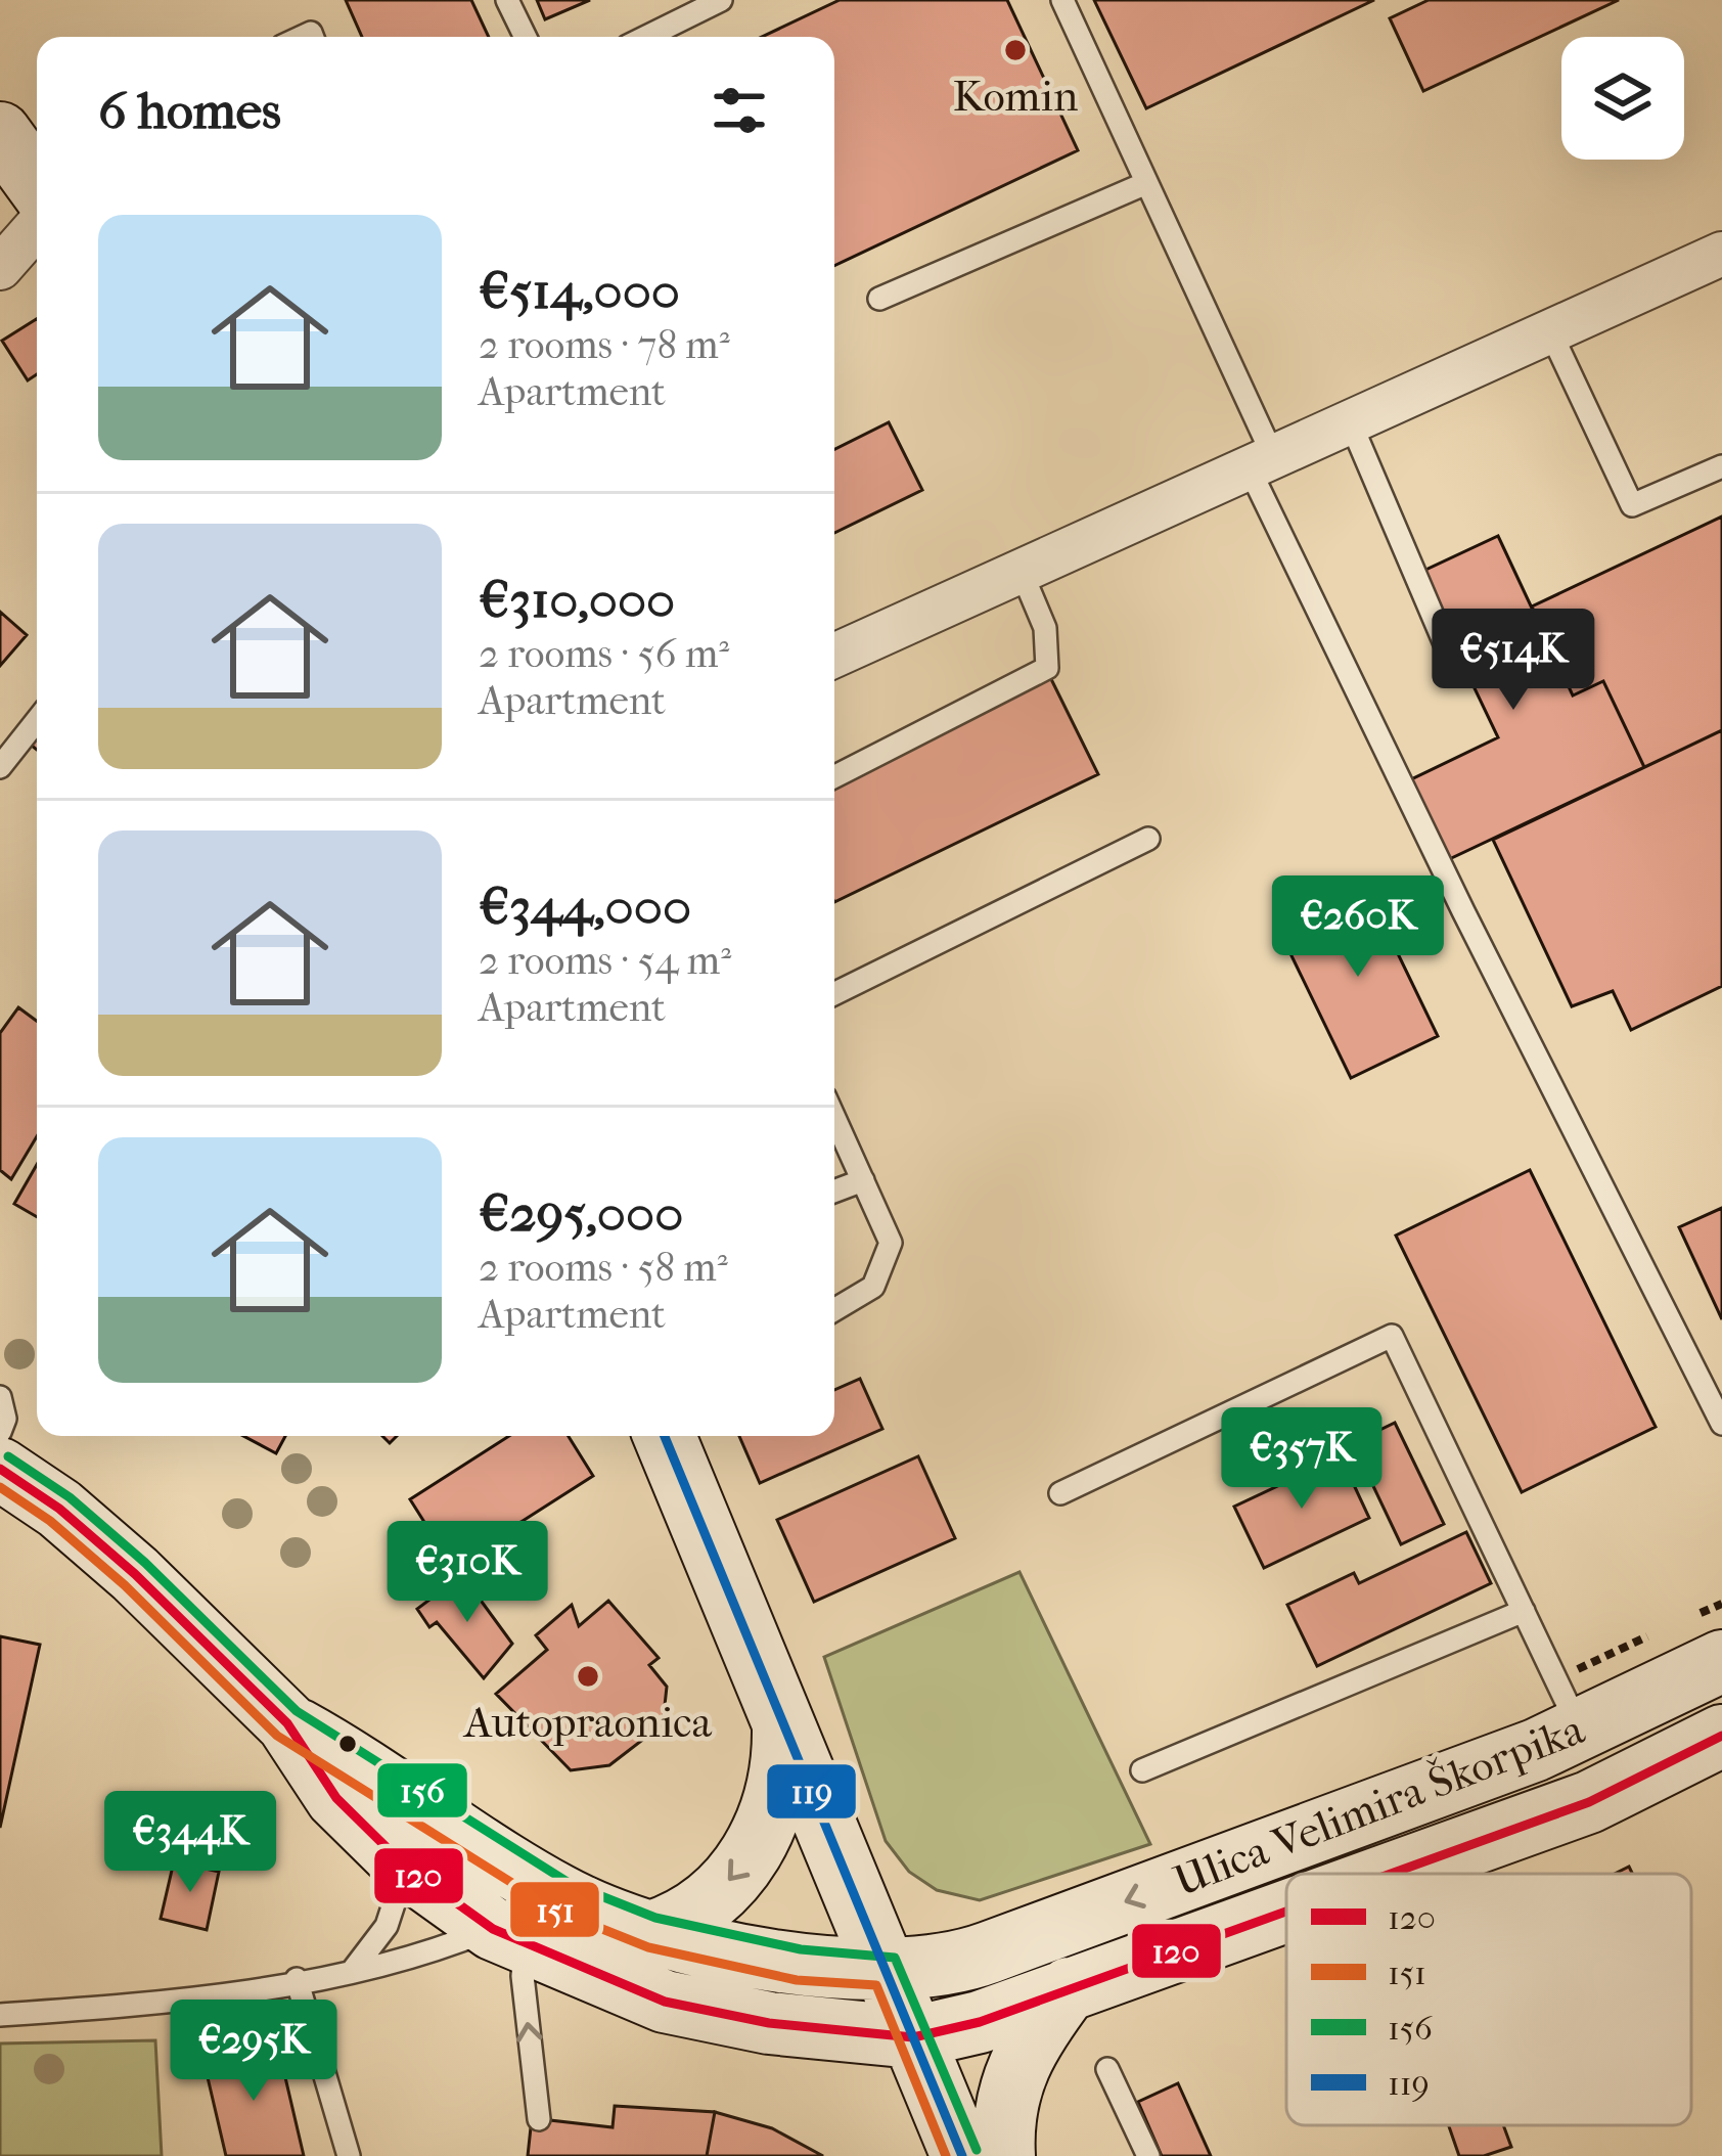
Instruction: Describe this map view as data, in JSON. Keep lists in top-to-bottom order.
{
  "streets": {
    "main road": ["Ulica Velimira Škorpika"]
  },
  "places": ["Komin", "Autopraonica"],
  "lines": [
    "transit line 119",
    "transit line 156",
    "transit line 120",
    "transit line 151"
  ],
  "legend": [
    "120",
    "151",
    "156",
    "119"
  ],
  "page": {
    "heading": "6 homes",
    "list": [
      {
        "name": "€514,000",
        "note": "2 rooms · 78 m² · Apartment"
      },
      {
        "name": "€310,000",
        "note": "2 rooms · 56 m² · Apartment"
      },
      {
        "name": "€344,000",
        "note": "2 rooms · 54 m² · Apartment"
      },
      {
        "name": "€295,000",
        "note": "2 rooms · 58 m² · Apartment"
      }
    ],
    "price": [
      "€514K",
      "€260K",
      "€357K",
      "€310K",
      "€344K",
      "€295K"
    ]
  }
}
